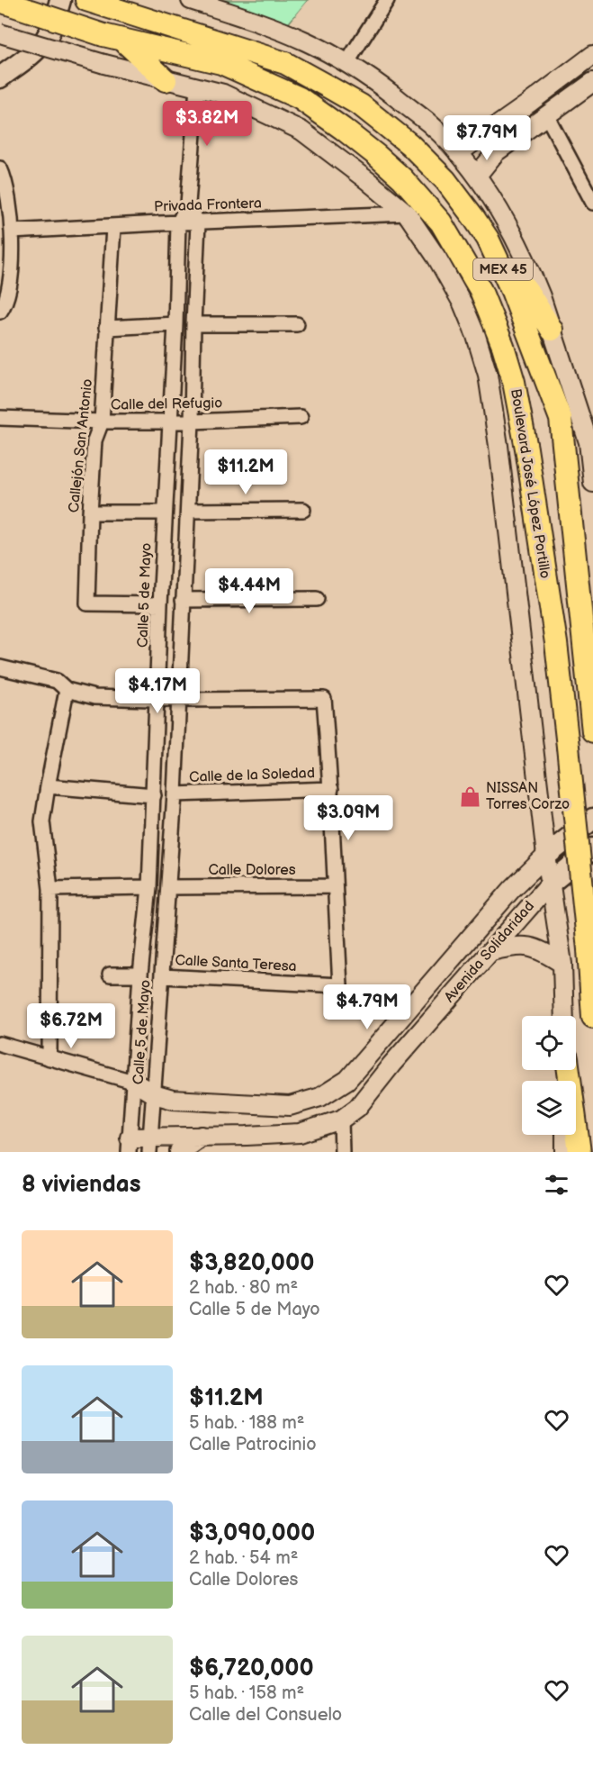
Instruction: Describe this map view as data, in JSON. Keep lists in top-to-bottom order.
{
  "streets": {
    "main road": ["MEX 45", "Boulevard José López Portillo", "Avenida Solidaridad"],
    "street": [
      "Privada Frontera",
      "Calle del Refugio",
      "Callejón San Antonio",
      "Calle 5 de Mayo",
      "Calle de la Soledad",
      "Calle Dolores",
      "Calle Santa Teresa"
    ]
  },
  "crossings": [
    ["Privada Frontera", "Callejón San Antonio"],
    ["Privada Frontera", "Calle 5 de Mayo"],
    ["Calle del Refugio", "Callejón San Antonio"],
    ["Calle del Refugio", "Calle 5 de Mayo"],
    ["Callejón San Antonio", "Calle 5 de Mayo"],
    ["Calle 5 de Mayo", "Calle de la Soledad"],
    ["Calle 5 de Mayo", "Calle Dolores"],
    ["Calle 5 de Mayo", "Avenida Solidaridad"],
    ["Calle 5 de Mayo", "Calle Santa Teresa"],
    ["Calle Dolores", "Calle Santa Teresa"]
  ],
  "places": {
    "shop": ["NISSAN Torres Corzo"]
  },
  "page": {
    "price": [
      "$3.82M",
      "$7.79M",
      "$11.2M",
      "$4.44M",
      "$4.17M",
      "$3.09M",
      "$4.79M",
      "$6.72M"
    ],
    "heading": "8 viviendas",
    "list": [
      {
        "name": "$3,820,000",
        "note": "2 hab. · 80 m² · Calle 5 de Mayo"
      },
      {
        "name": "$11.2M",
        "note": "5 hab. · 188 m² · Calle Patrocinio"
      },
      {
        "name": "$3,090,000",
        "note": "2 hab. · 54 m² · Calle Dolores"
      },
      {
        "name": "$6,720,000",
        "note": "5 hab. · 158 m² · Calle del Consuelo"
      }
    ]
  }
}
